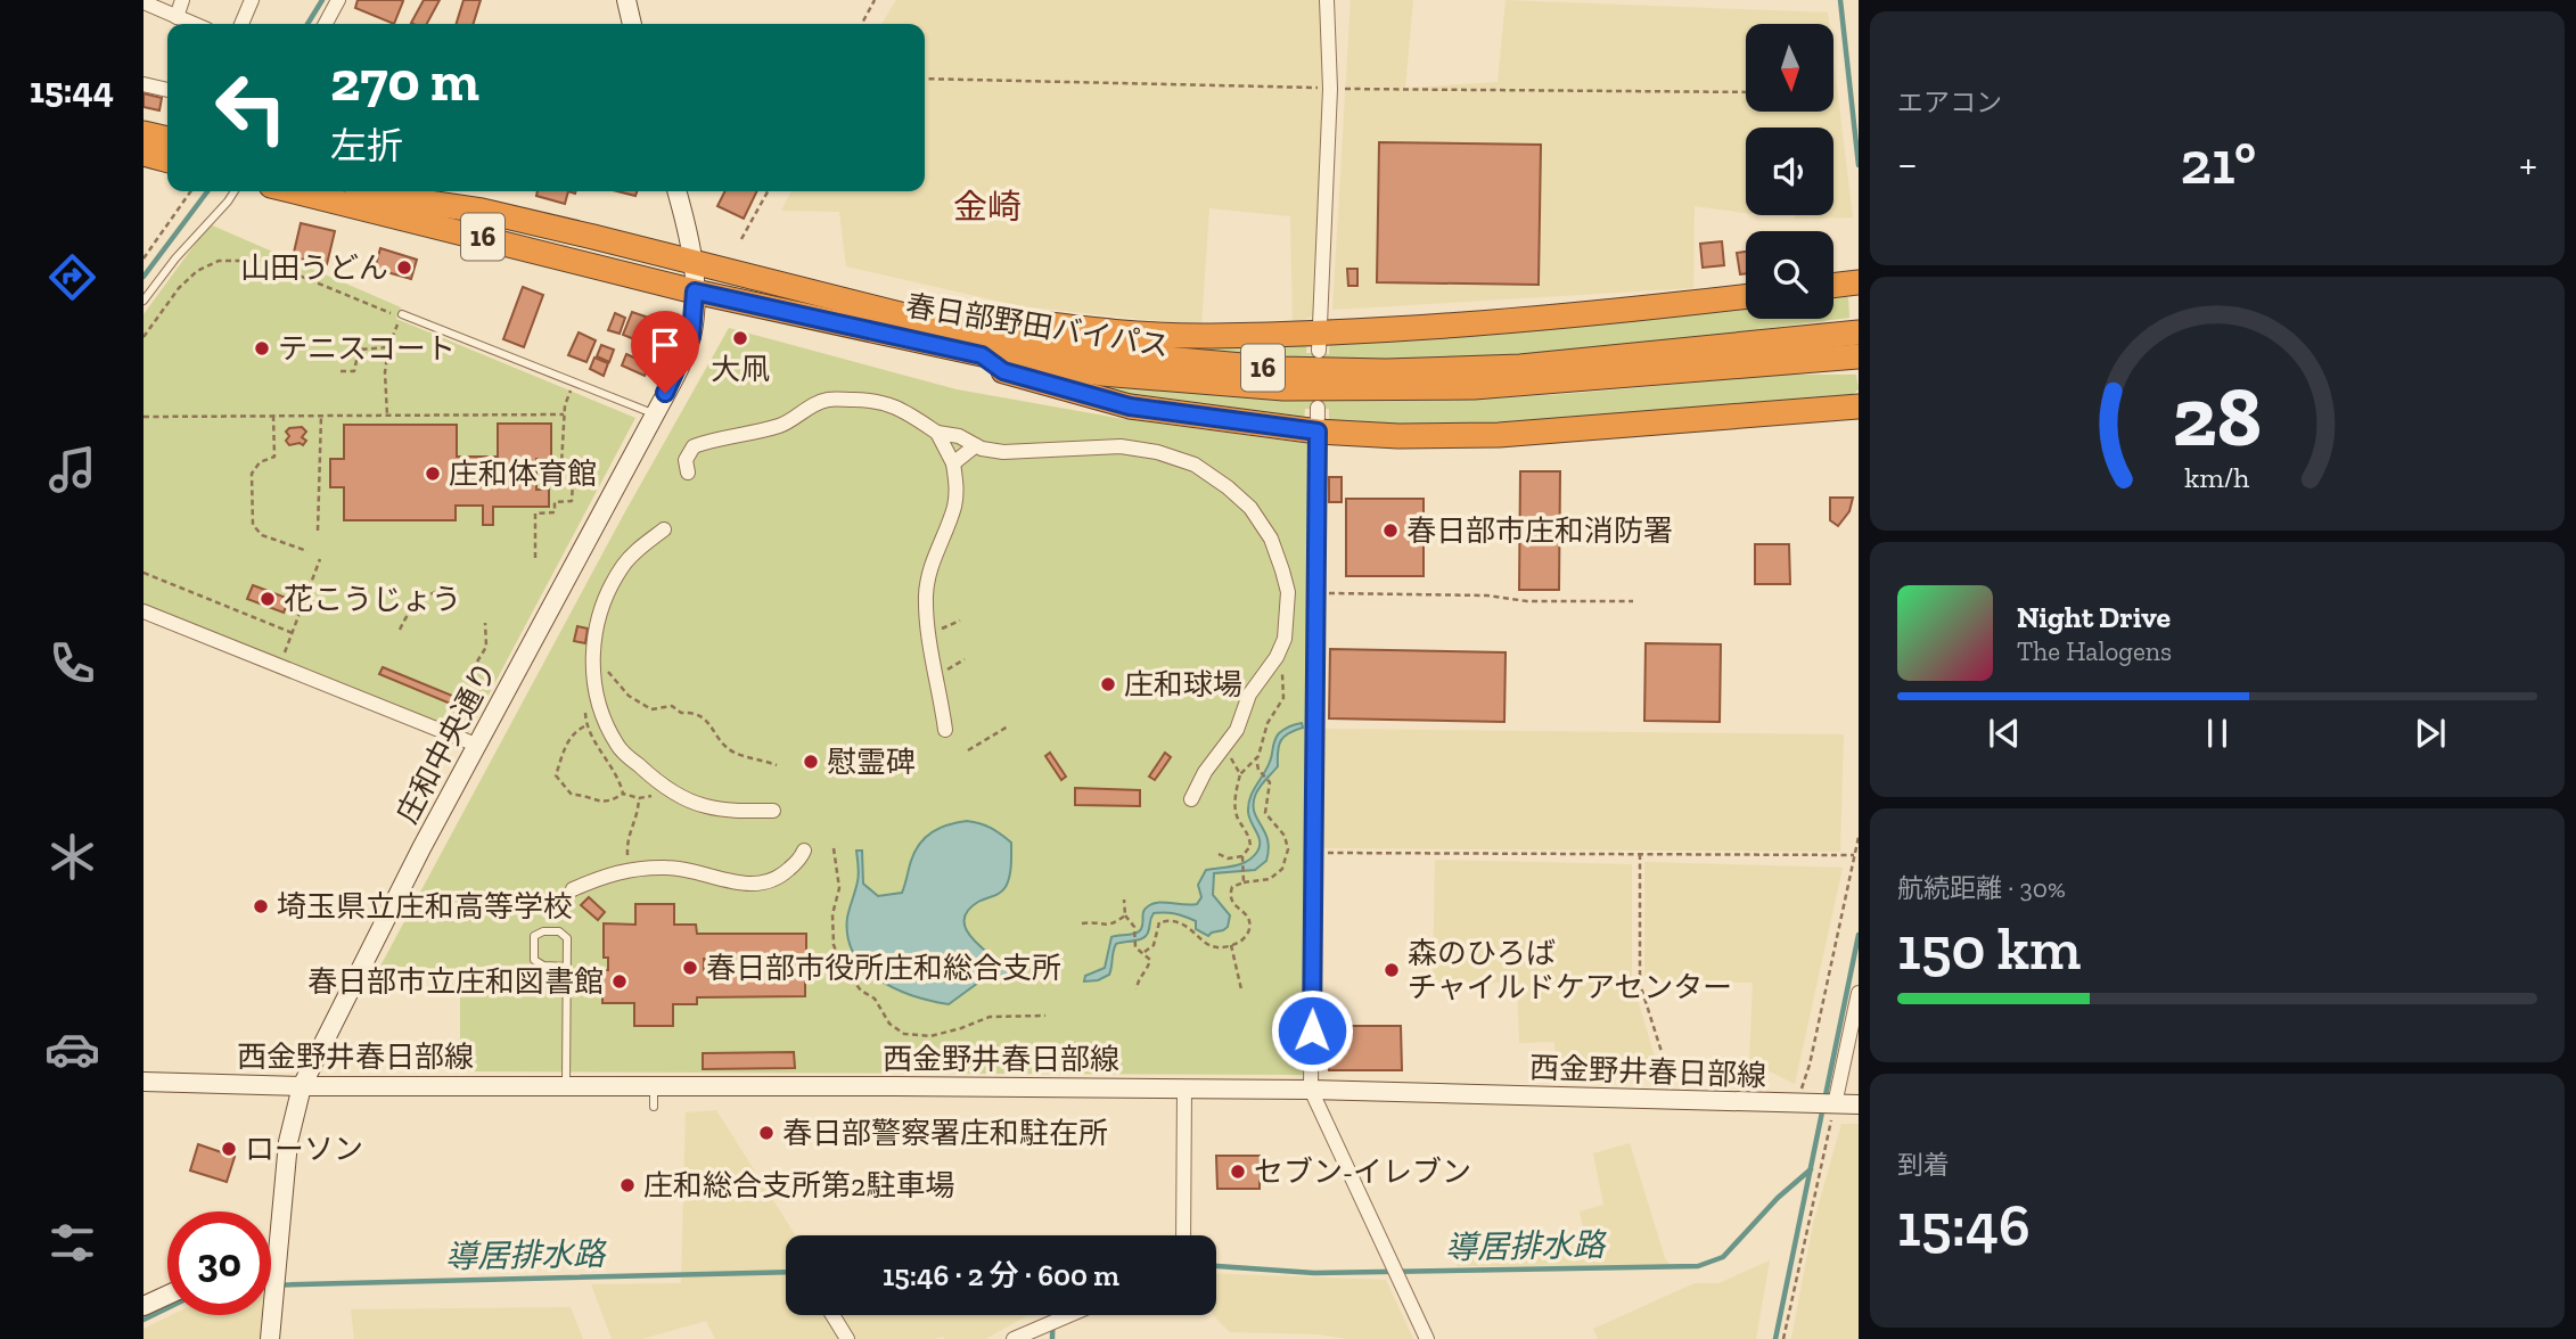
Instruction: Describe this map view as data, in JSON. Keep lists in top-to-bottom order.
{
  "streets": {
    "highway": ["16", "春日部野田バイパス"],
    "main road": ["庄和中央通り", "西金野井春日部線"]
  },
  "crossings": [
    ["16", "春日部野田バイパス"],
    ["春日部野田バイパス", "庄和中央通り"],
    ["庄和中央通り", "西金野井春日部線"]
  ],
  "districts": ["金崎"],
  "water": ["導居排水路"],
  "places": [
    "山田うどん",
    "大凧",
    "テニスコート",
    "庄和体育館",
    "春日部市庄和消防署",
    "花こうじょう",
    "庄和球場",
    "慰霊碑",
    "埼玉県立庄和高等学校",
    "春日部市役所庄和総合支所",
    "森のひろば チャイルドケアセンター",
    "春日部市立庄和図書館",
    "春日部警察署庄和駐在所",
    "ローソン",
    "セブン-イレブン",
    "庄和総合支所第2駐車場"
  ],
  "north": "bottom",
  "page": {
    "tabs": "15:44",
    "tile": [
      "エアコン",
      ["航続距離 · 30%", "150 km"],
      ["到着", "15:46"]
    ],
    "turn": ["270 m", "左折"],
    "heat": ["−", "21°", "+"],
    "song": ["Night Drive", "The Halogens"],
    "limit": "30",
    "trip": "15:46 · 2 分 · 600 m",
    "gauge": ["28", "km/h"]
  }
}
